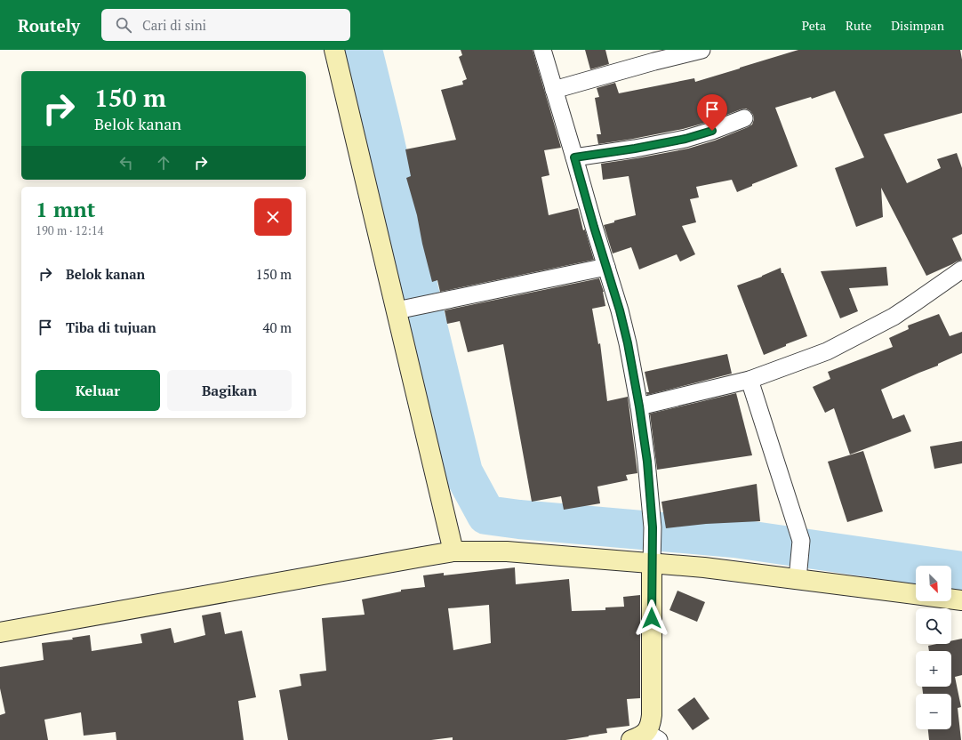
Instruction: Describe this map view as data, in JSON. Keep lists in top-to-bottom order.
{
  "north": "bottom right",
  "page": {
    "header": "Routely",
    "search": "Cari di sini",
    "nav": ["Peta", "Rute", "Disimpan"],
    "turn": ["150 m", "Belok kanan"],
    "heading": ["1 mnt", "190 m · 12:14"],
    "list": [
      {
        "name": "Belok kanan",
        "value": "150 m"
      },
      {
        "name": "Tiba di tujuan",
        "value": "40 m"
      }
    ],
    "buttons": ["Keluar", "Bagikan"],
    "map_buttons": ["+", "−"]
  }
}
